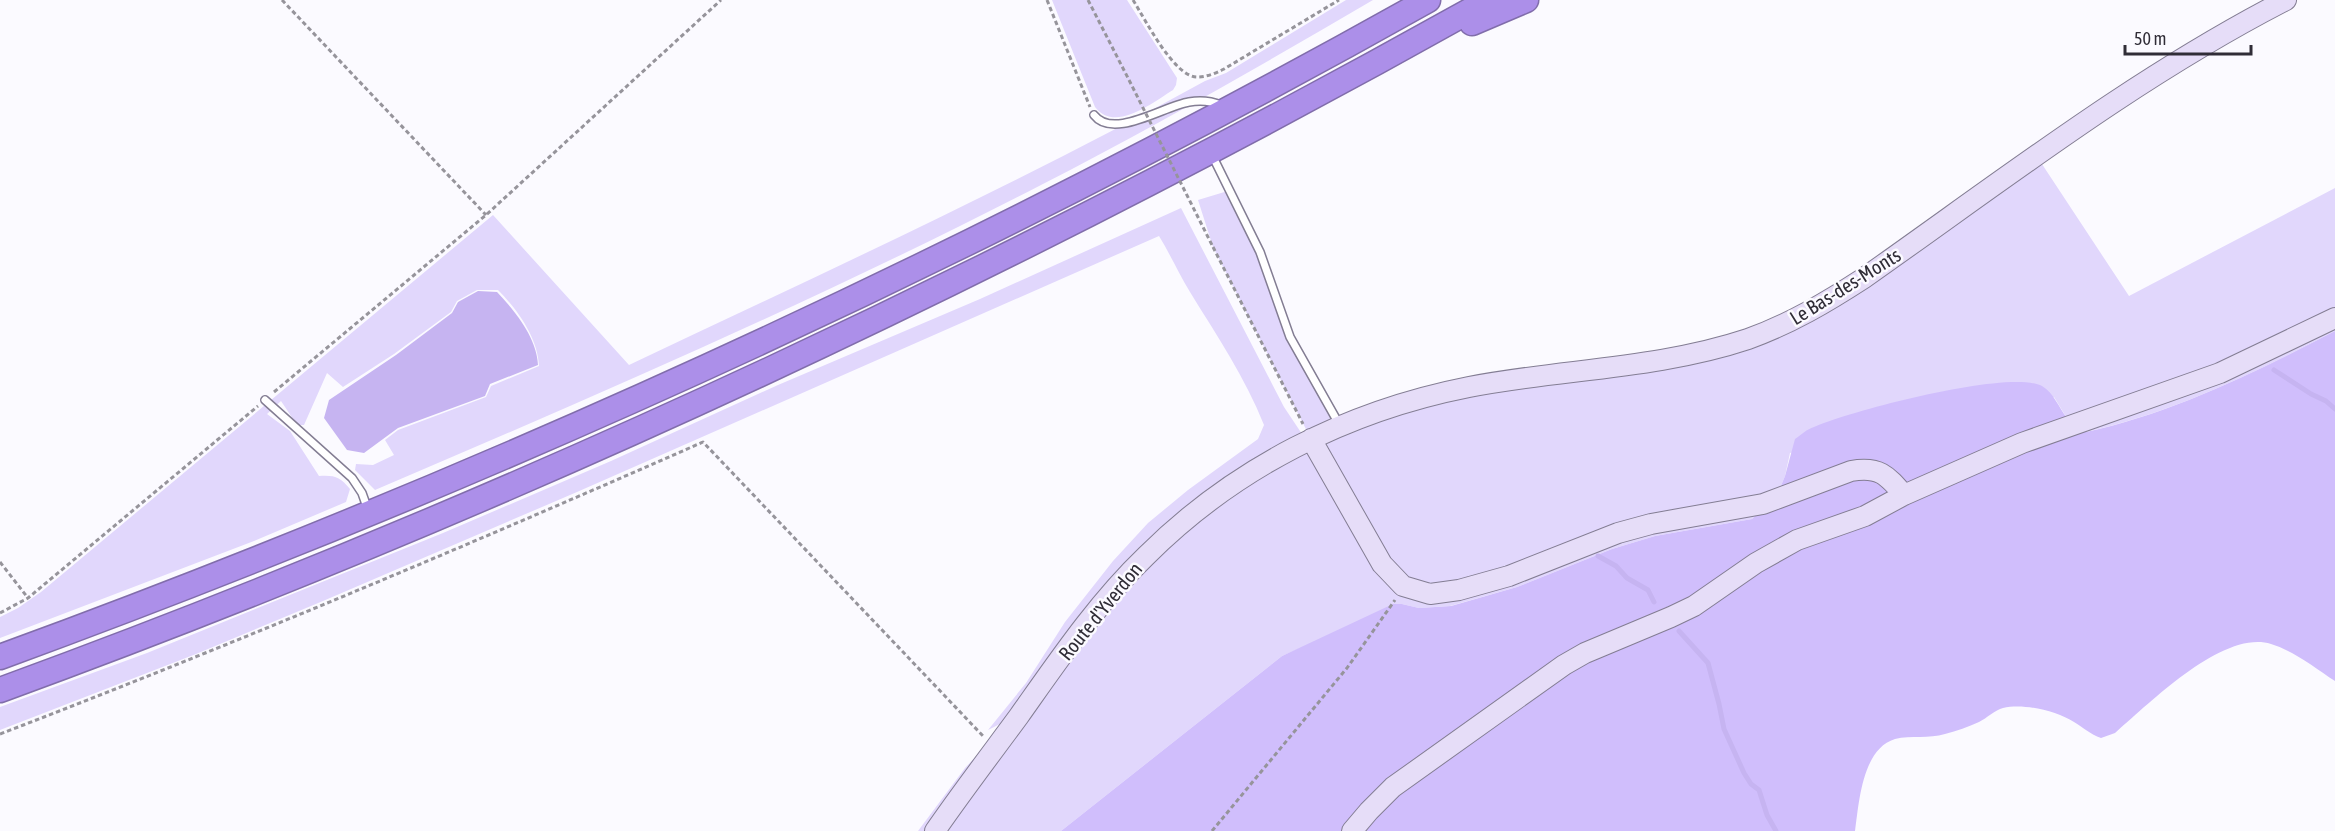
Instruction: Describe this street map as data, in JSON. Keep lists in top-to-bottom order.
{
  "streets": {
    "street": ["Le Bas-des-Monts", "Route d'Yverdon"]
  },
  "crossings": [
    ["Le Bas-des-Monts", "Route d'Yverdon"]
  ],
  "scale_bar": "50 m"
}
